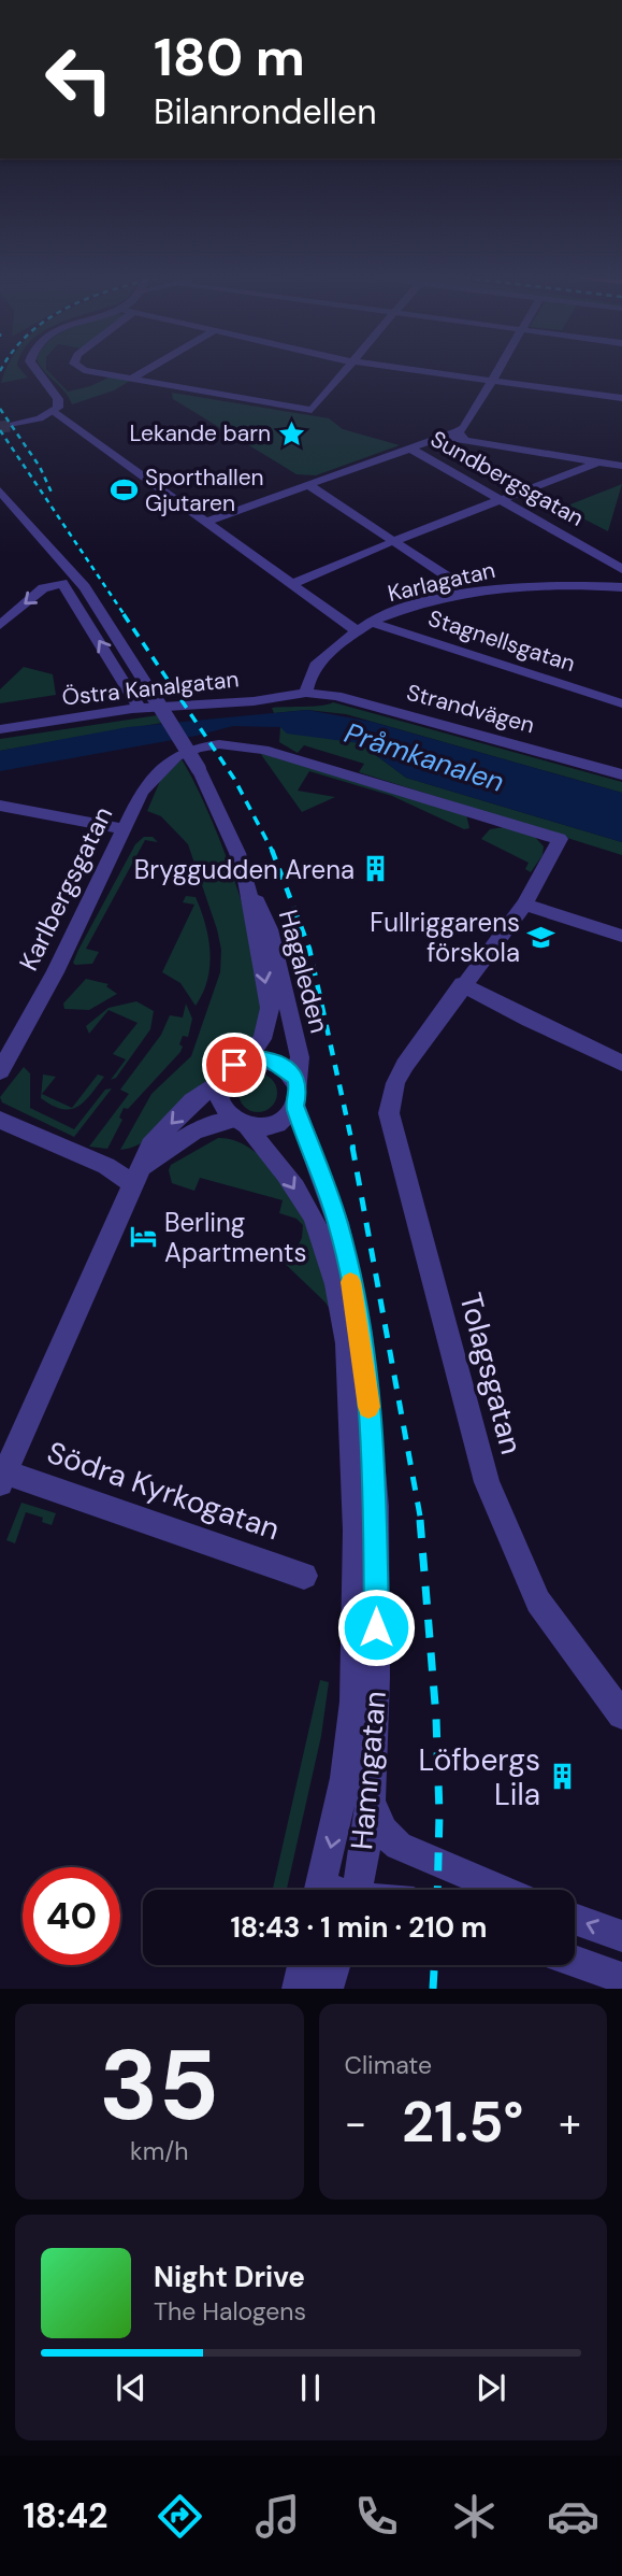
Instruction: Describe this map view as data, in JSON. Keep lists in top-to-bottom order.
{
  "streets": {
    "street": [
      "Sundbergsgatan",
      "Karlagatan",
      "Stagnellsgatan",
      "Östra Kanalgatan",
      "Strandvägen",
      "Karlbergsgatan",
      "Hagaleden",
      "Tolagsgatan",
      "Södra Kyrkogatan",
      "Hamngatan"
    ]
  },
  "crossings": [
    ["Karlagatan", "Stagnellsgatan"],
    ["Karlagatan", "Östra Kanalgatan"],
    ["Karlagatan", "Strandvägen"],
    ["Östra Kanalgatan", "Strandvägen"],
    ["Karlbergsgatan", "Tolagsgatan"],
    ["Hagaleden", "Hamngatan"]
  ],
  "water": ["Pråmkanalen"],
  "places": {
    "place": ["Lekande barn"],
    "sports": ["Sporthallen Gjutaren"],
    "building": ["Bryggudden Arena", "Löfbergs Lila"],
    "school or university": ["Fullriggarens förskola"],
    "hotel": ["Berling Apartments"]
  },
  "page": {
    "turn": ["180 m", "Bilanrondellen"],
    "limit": "40",
    "trip": "18:43 · 1 min · 210 m",
    "tile": [
      ["35", "km/h"],
      "Climate"
    ],
    "heat": ["−", "21.5°", "+"],
    "song": ["Night Drive", "The Halogens"],
    "tabs": "18:42"
  }
}
